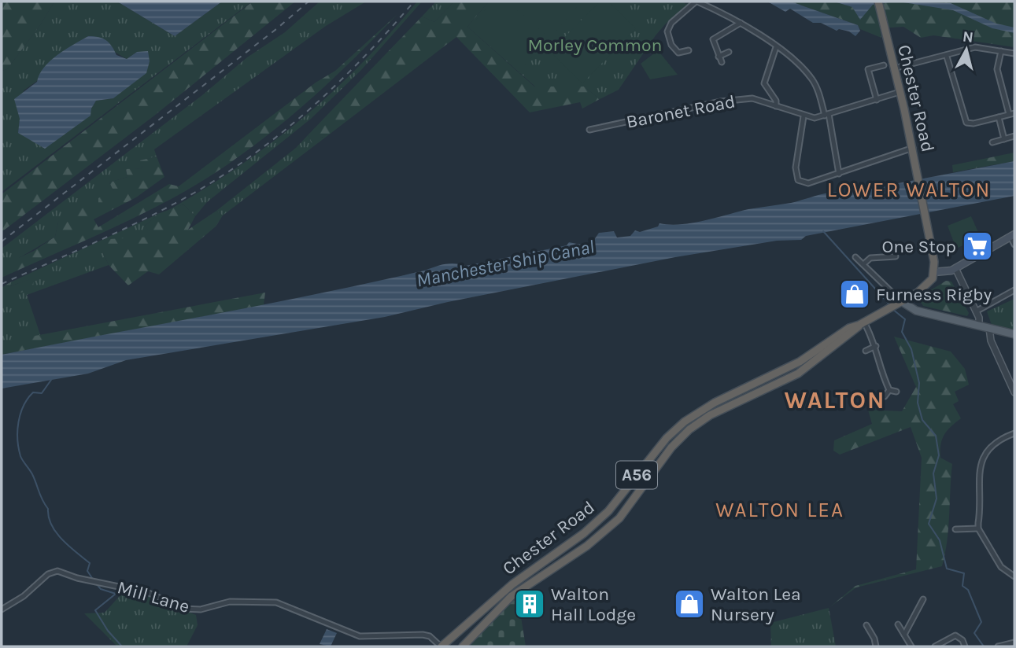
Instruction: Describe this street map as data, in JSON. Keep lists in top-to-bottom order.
{
  "streets": {
    "highway": ["Chester Road", "A56"],
    "street": ["Baronet Road", "Mill Lane"]
  },
  "crossings": [
    ["Chester Road", "Mill Lane"]
  ],
  "districts": ["LOWER WALTON", "WALTON", "WALTON LEA"],
  "water": ["Manchester Ship Canal"],
  "parks": ["Morley Common"],
  "places": {
    "supermarket": ["One Stop"],
    "shop": ["Furness Rigby", "Walton Lea Nursery"],
    "building": ["Walton Hall Lodge"]
  },
  "north": "top"
}
